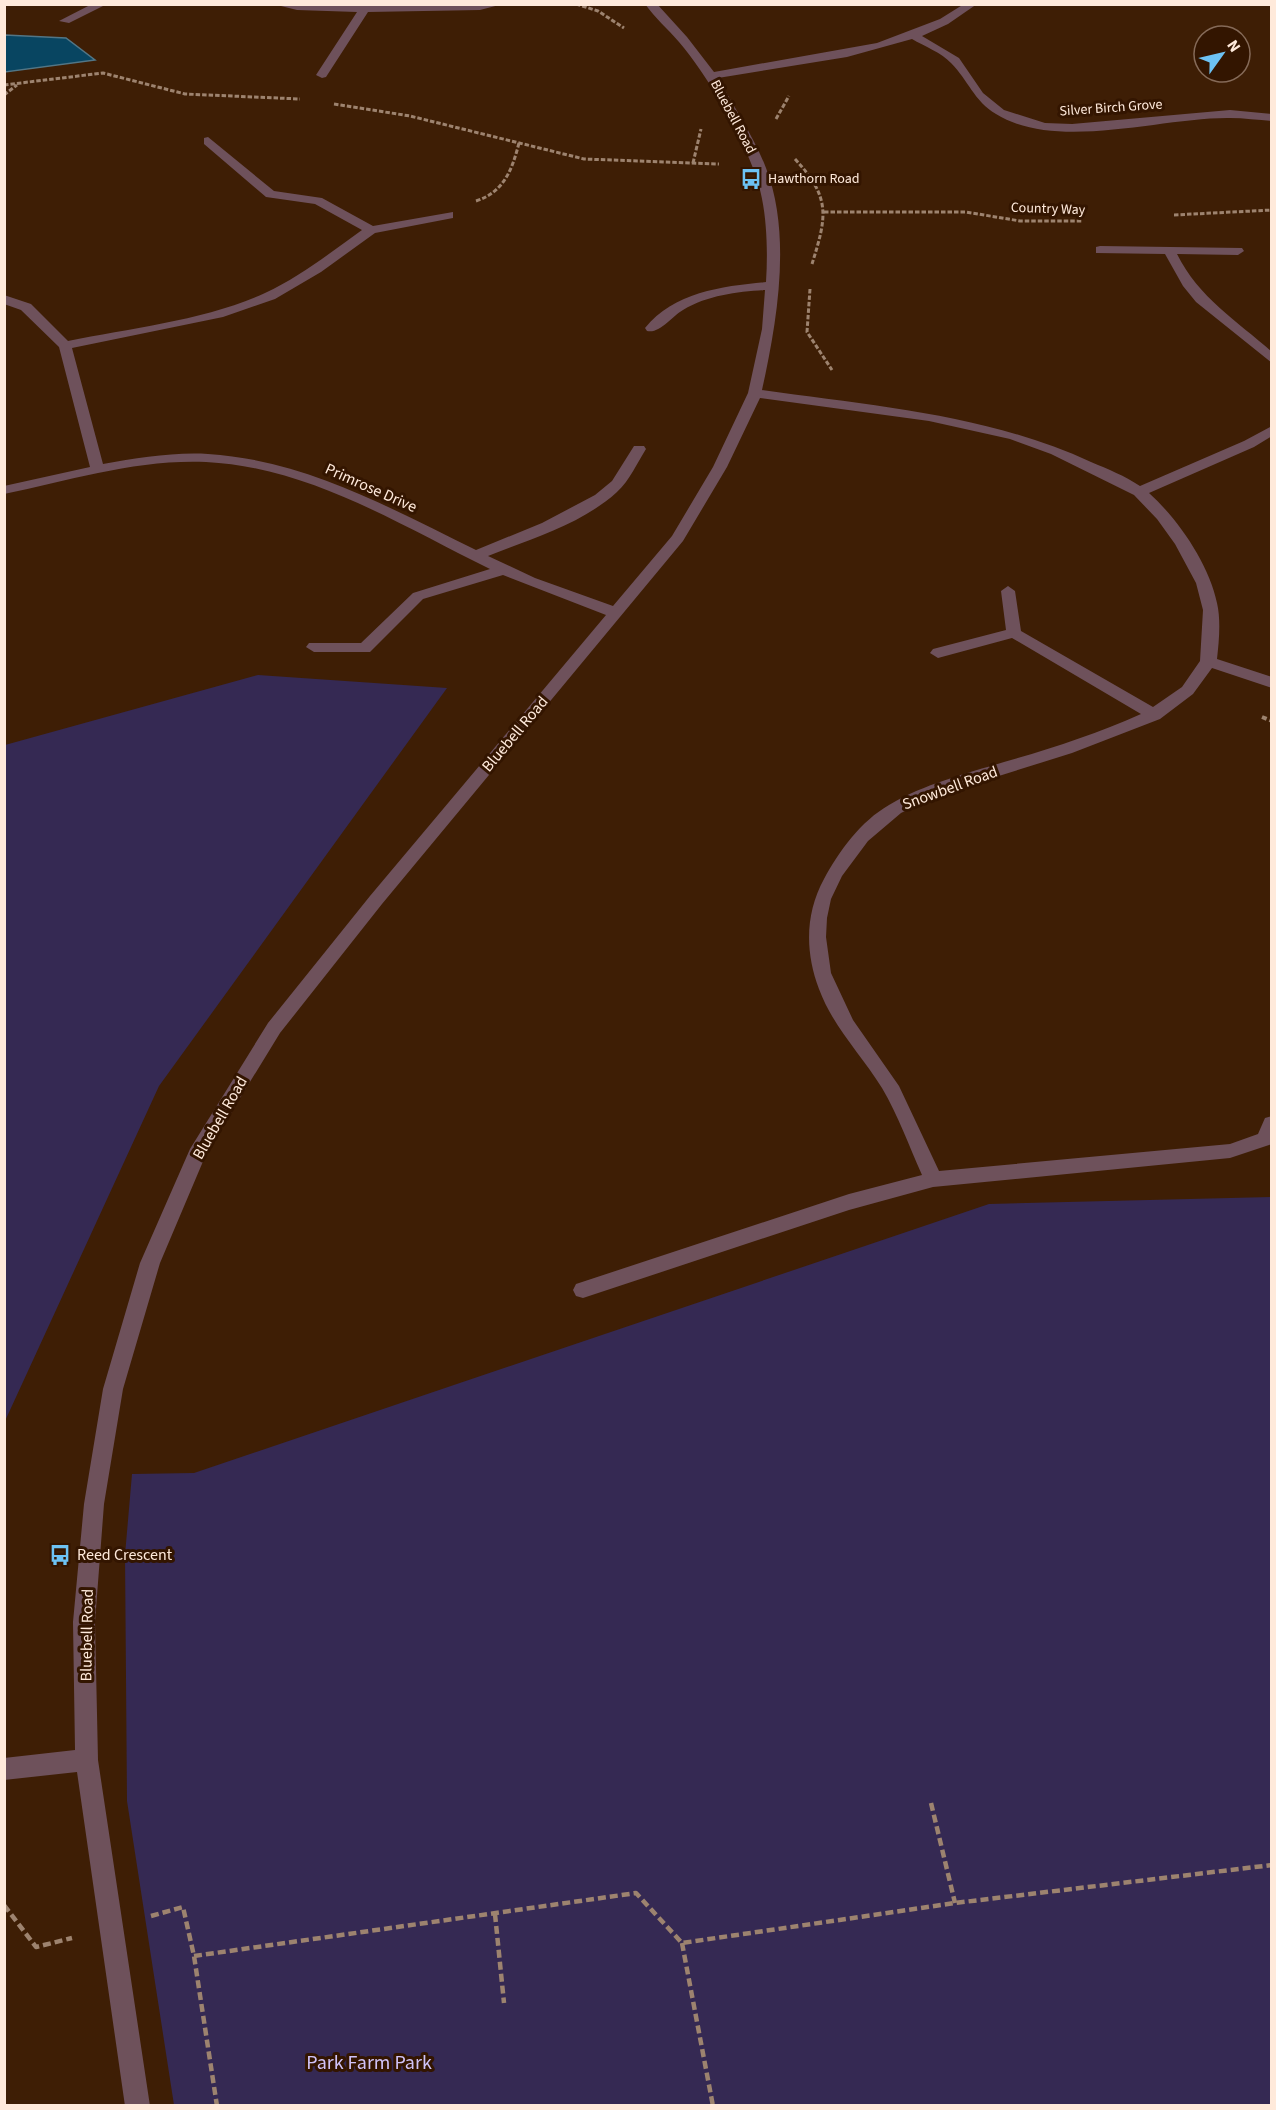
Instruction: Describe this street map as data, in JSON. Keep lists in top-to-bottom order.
{
  "streets": {
    "street": [
      "Silver Birch Grove",
      "Bluebell Road",
      "Primrose Drive",
      "Snowbell Road"
    ],
    "path": ["Country Way"]
  },
  "crossings": [
    ["Bluebell Road", "Primrose Drive"],
    ["Bluebell Road", "Snowbell Road"]
  ],
  "parks": ["Park Farm Park"],
  "places": {
    "bus stop": ["Hawthorn Road", "Reed Crescent"]
  },
  "north": "top right"
}
